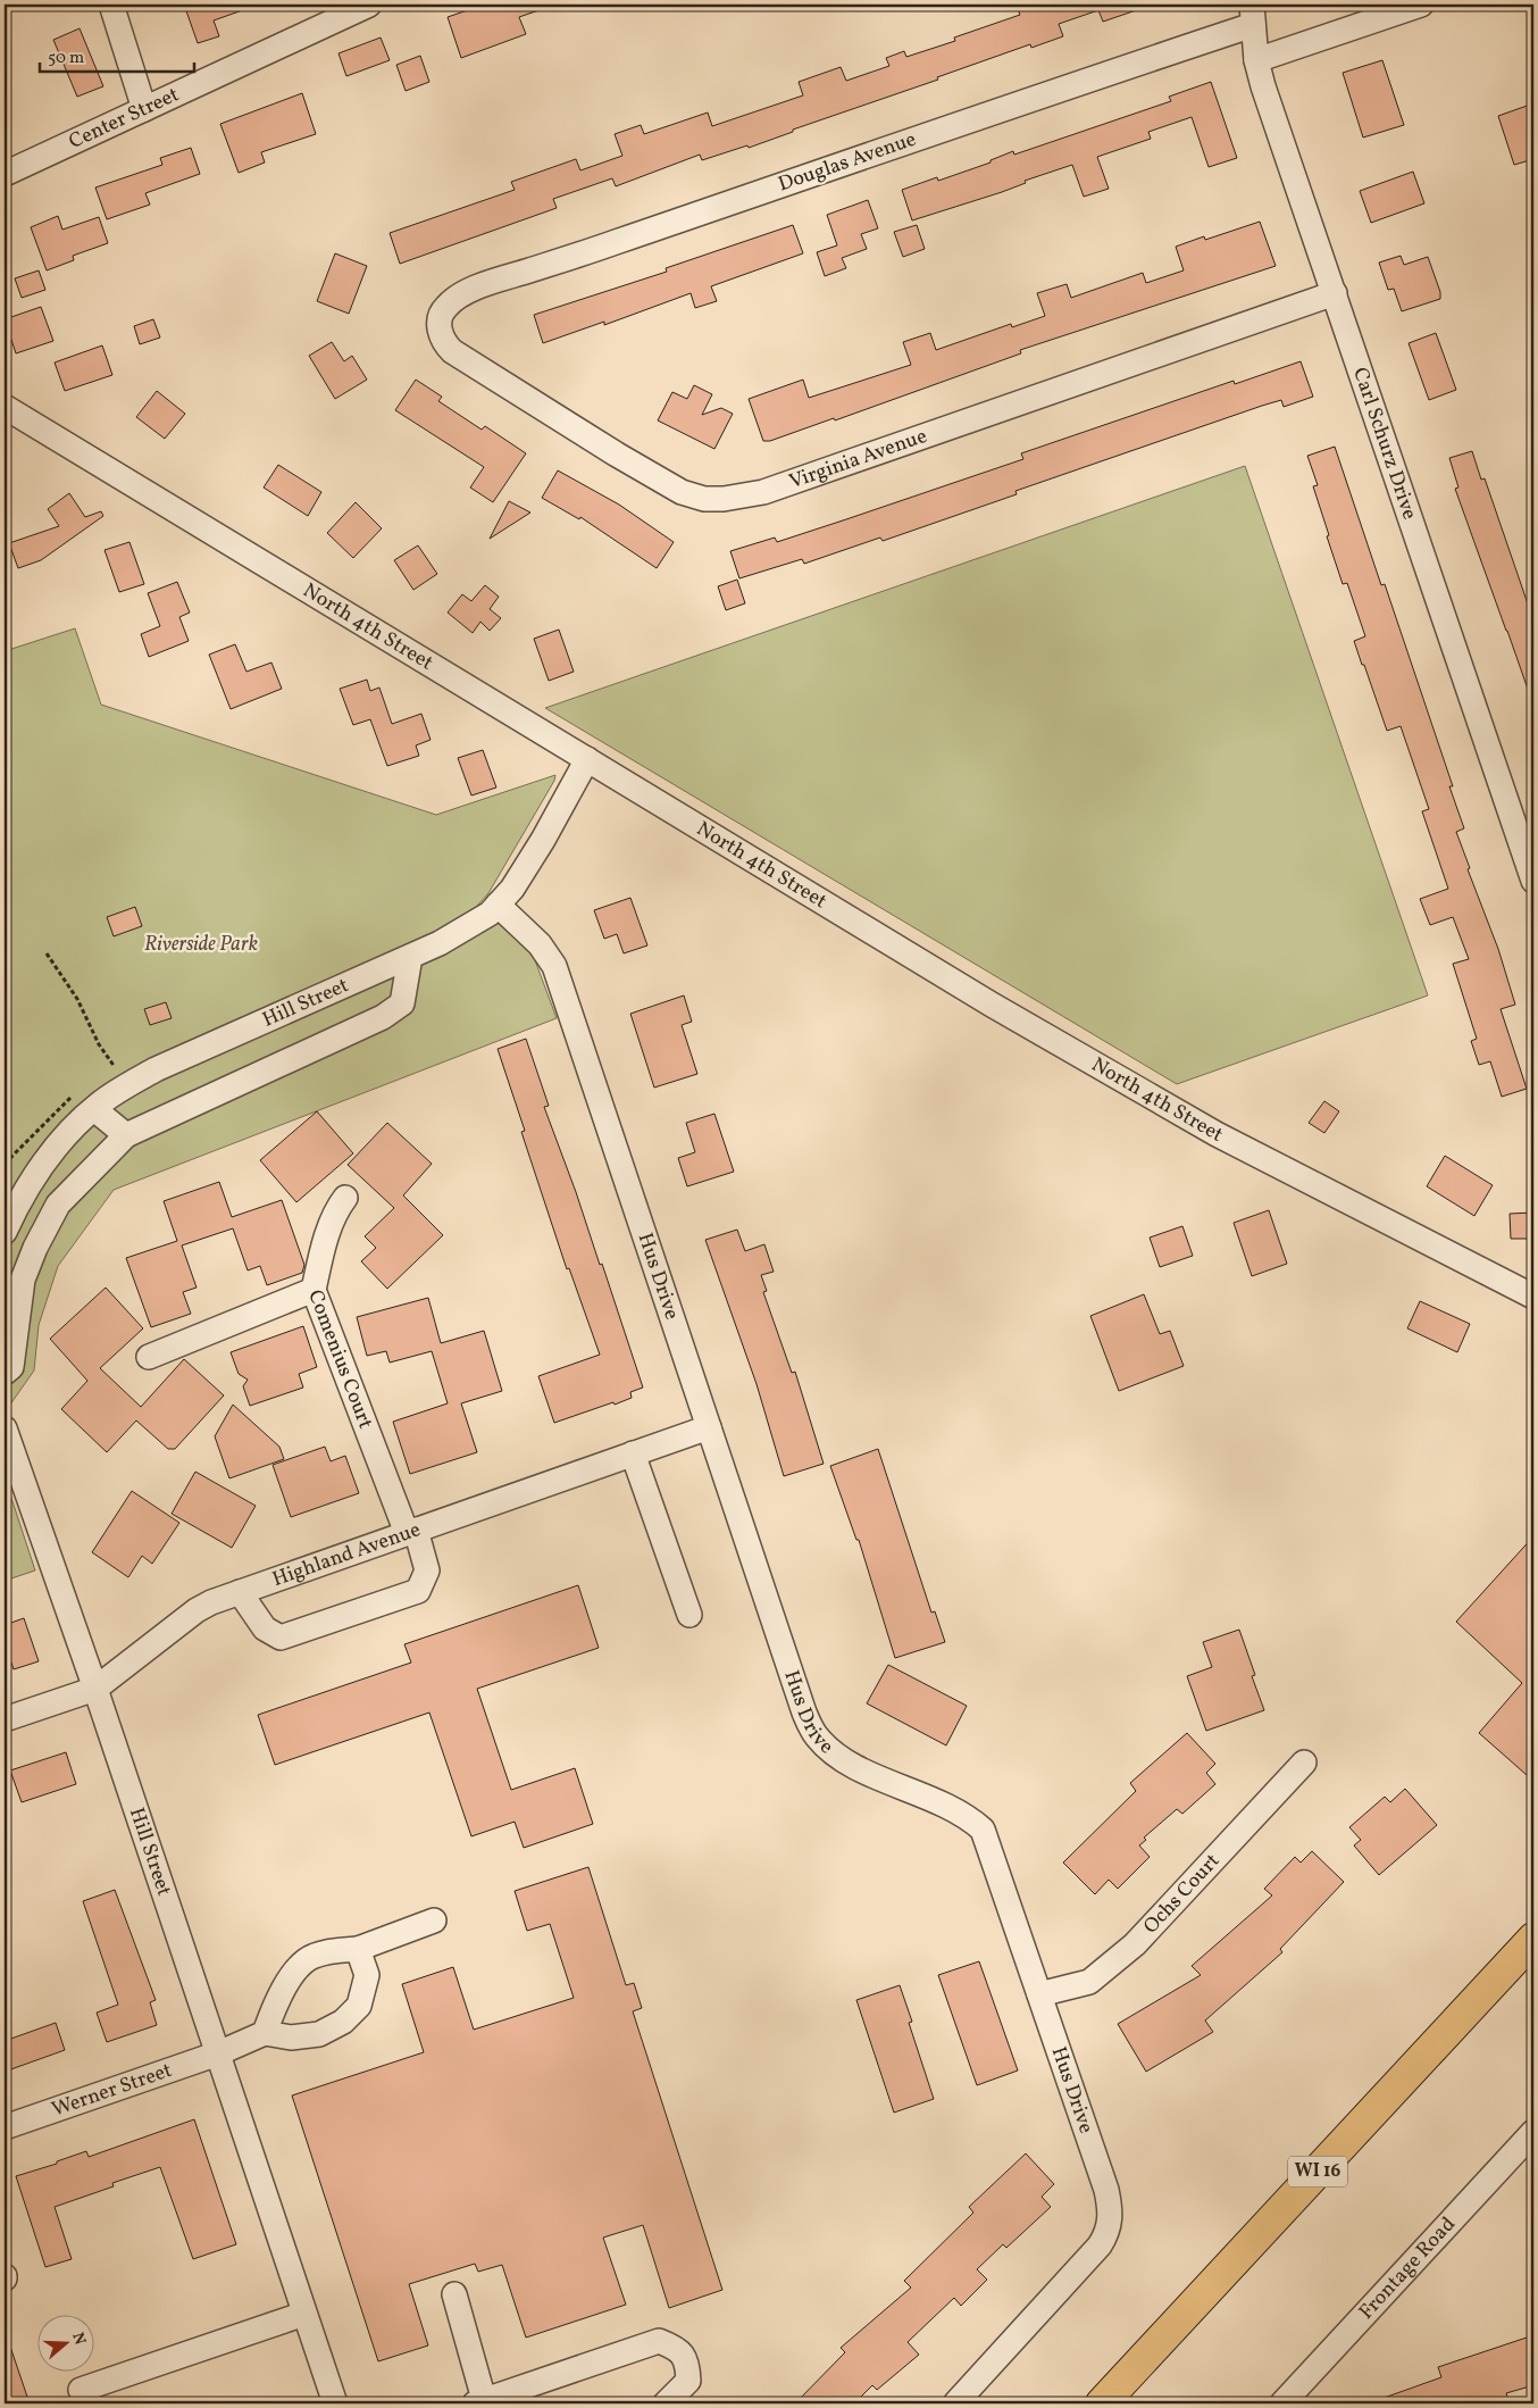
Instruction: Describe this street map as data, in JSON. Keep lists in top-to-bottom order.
{
  "streets": {
    "highway": ["WI 16"],
    "street": [
      "Center Street",
      "Douglas Avenue",
      "Carl Schurz Drive",
      "Virginia Avenue",
      "North 4th Street",
      "Hill Street",
      "Hus Drive",
      "Comenius Court",
      "Highland Avenue",
      "Ochs Court",
      "Werner Street",
      "Frontage Road"
    ]
  },
  "crossings": [
    ["Douglas Avenue", "Carl Schurz Drive"],
    ["Douglas Avenue", "Virginia Avenue"],
    ["Carl Schurz Drive", "Virginia Avenue"],
    ["North 4th Street", "Hill Street"],
    ["Hill Street", "Hus Drive"],
    ["Hill Street", "Highland Avenue"],
    ["Hill Street", "Werner Street"],
    ["Hus Drive", "Highland Avenue"],
    ["Hus Drive", "Ochs Court"],
    ["Comenius Court", "Highland Avenue"]
  ],
  "parks": ["Riverside Park"],
  "scale_bar": "50 m",
  "north": "right"
}
